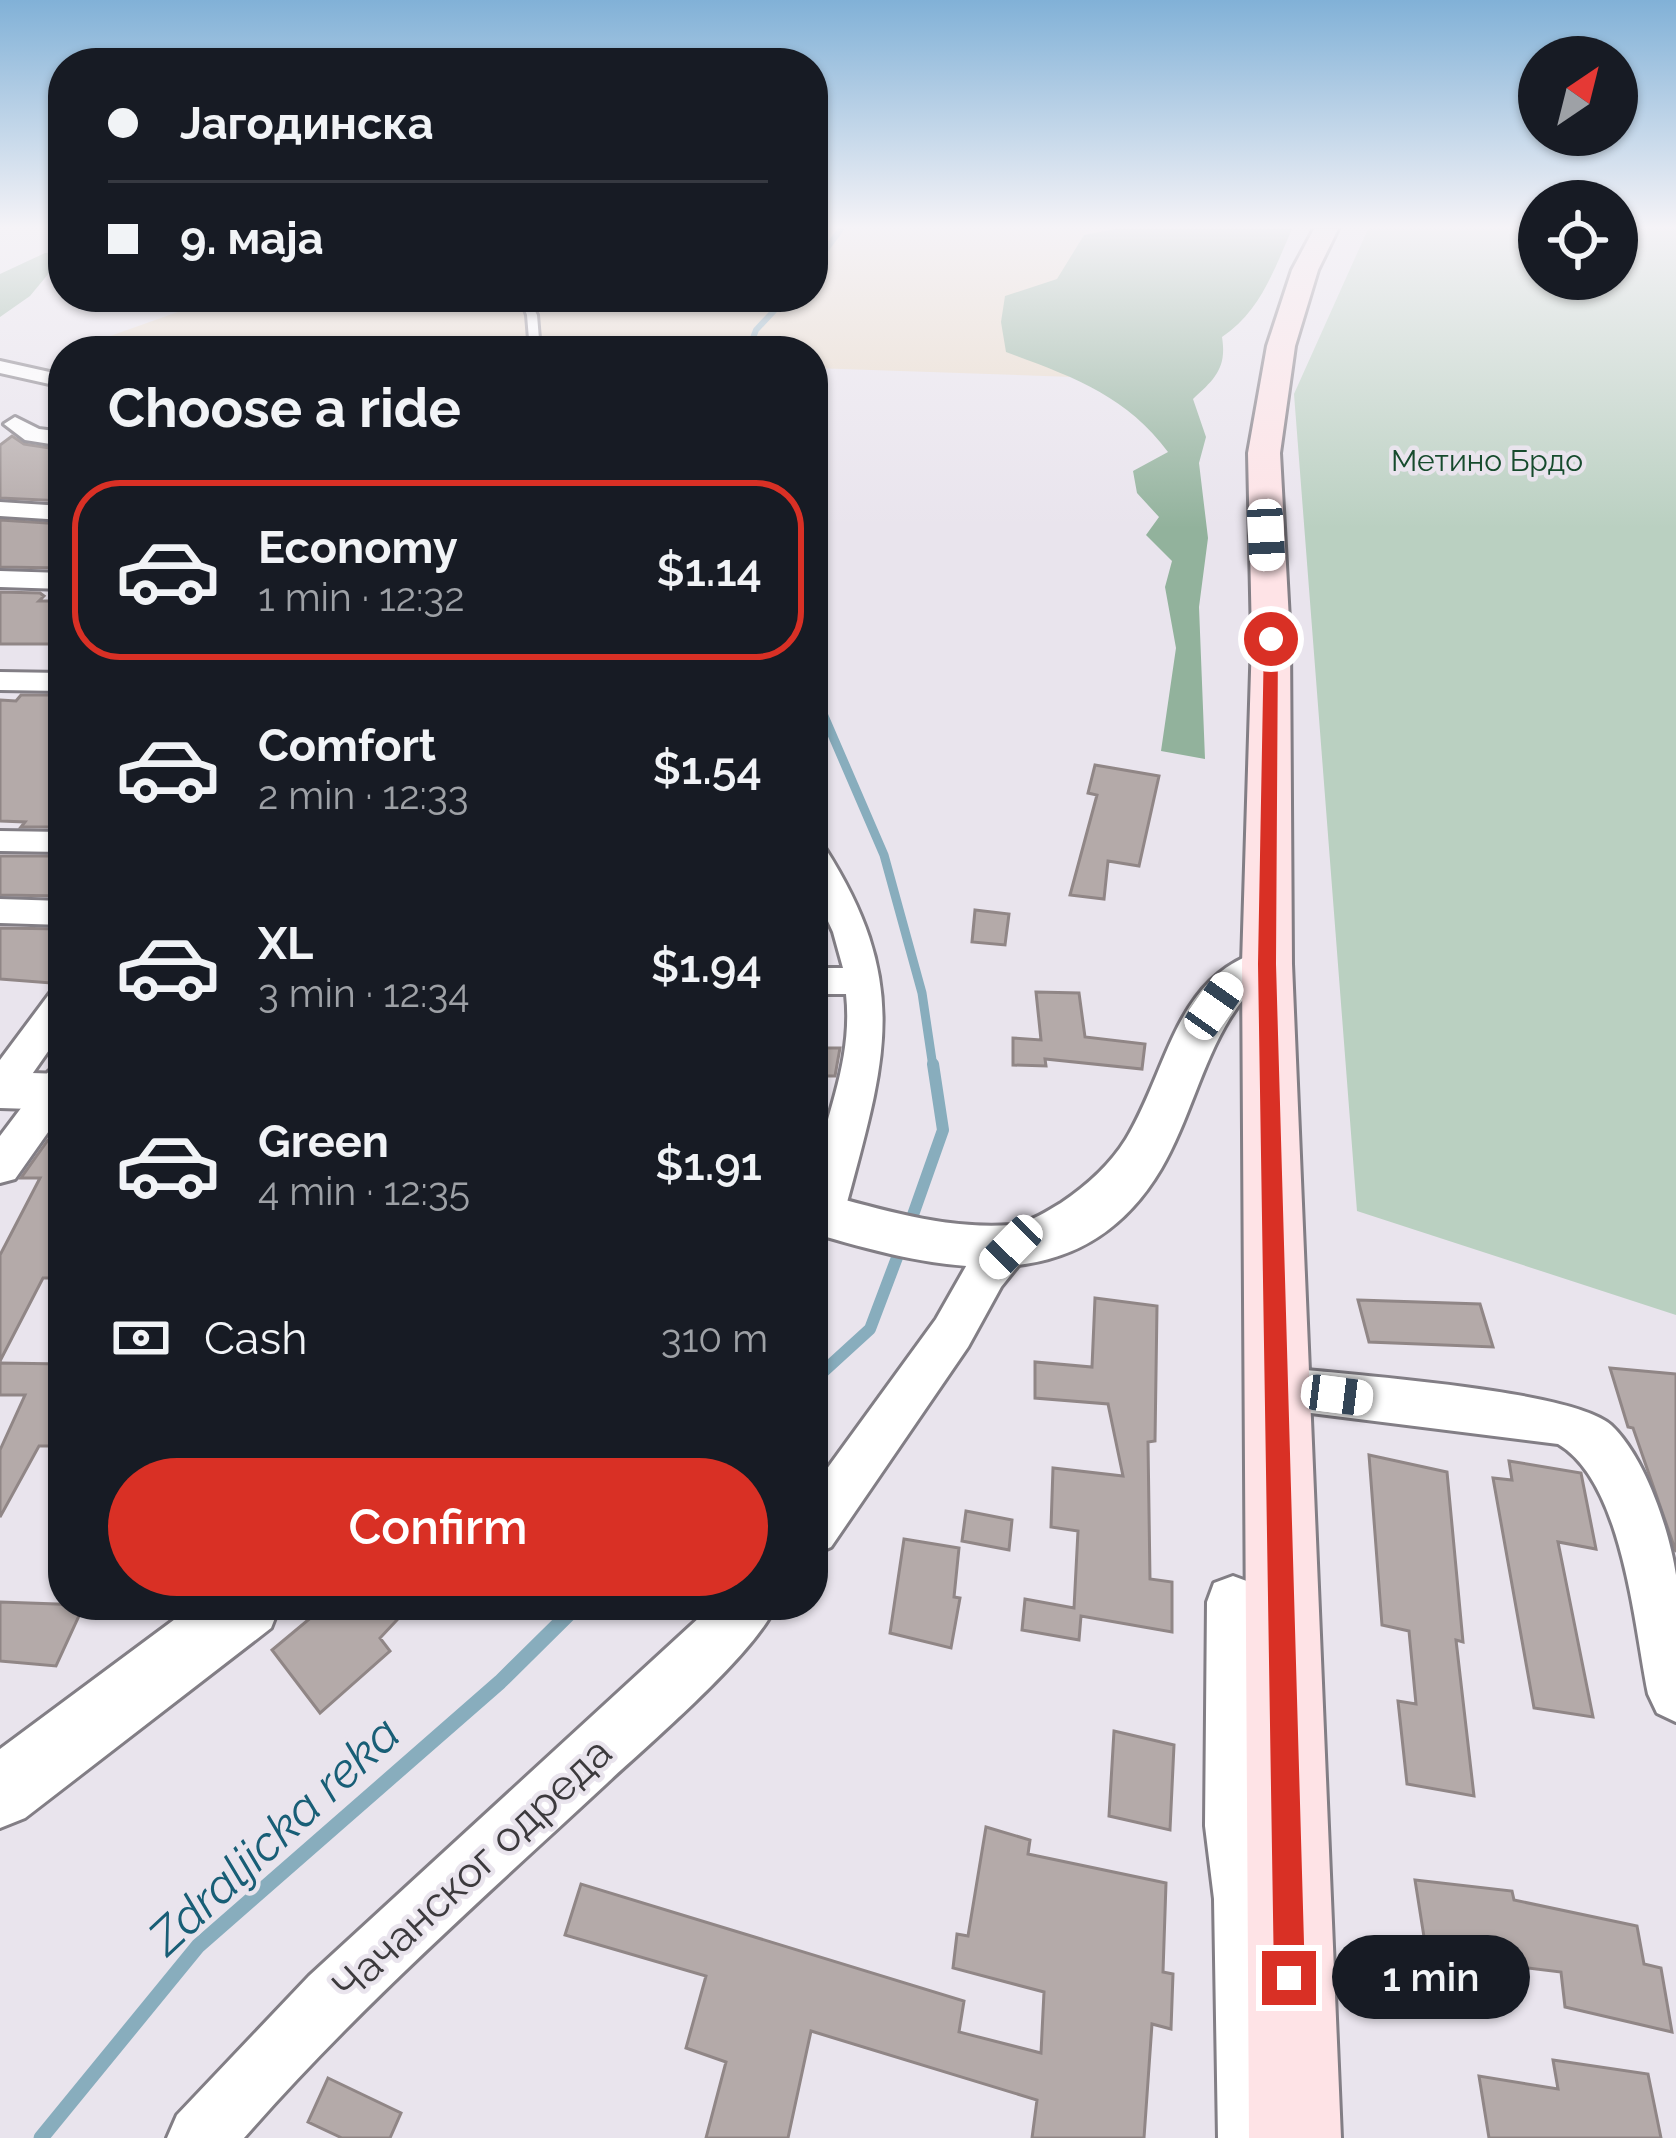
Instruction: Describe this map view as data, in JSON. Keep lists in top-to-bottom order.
{
  "streets": {
    "street": ["Чачанског одреда"]
  },
  "water": ["Zdraljicka reka"],
  "parks": ["Метино Брдо"],
  "north": "top right",
  "page": {
    "banner": ["Јагодинска", "9. маја"],
    "heading": "Choose a ride",
    "list": [
      {
        "name": "Economy",
        "note": "1 min · 12:32",
        "value": "$1.14"
      },
      {
        "name": "Comfort",
        "note": "2 min · 12:33",
        "value": "$1.54"
      },
      {
        "name": "XL",
        "note": "3 min · 12:34",
        "value": "$1.94"
      },
      {
        "name": "Green",
        "note": "4 min · 12:35",
        "value": "$1.91"
      }
    ],
    "pay": ["Cash", "310 m"],
    "buttons": "Confirm",
    "bubble": "1 min"
  }
}
